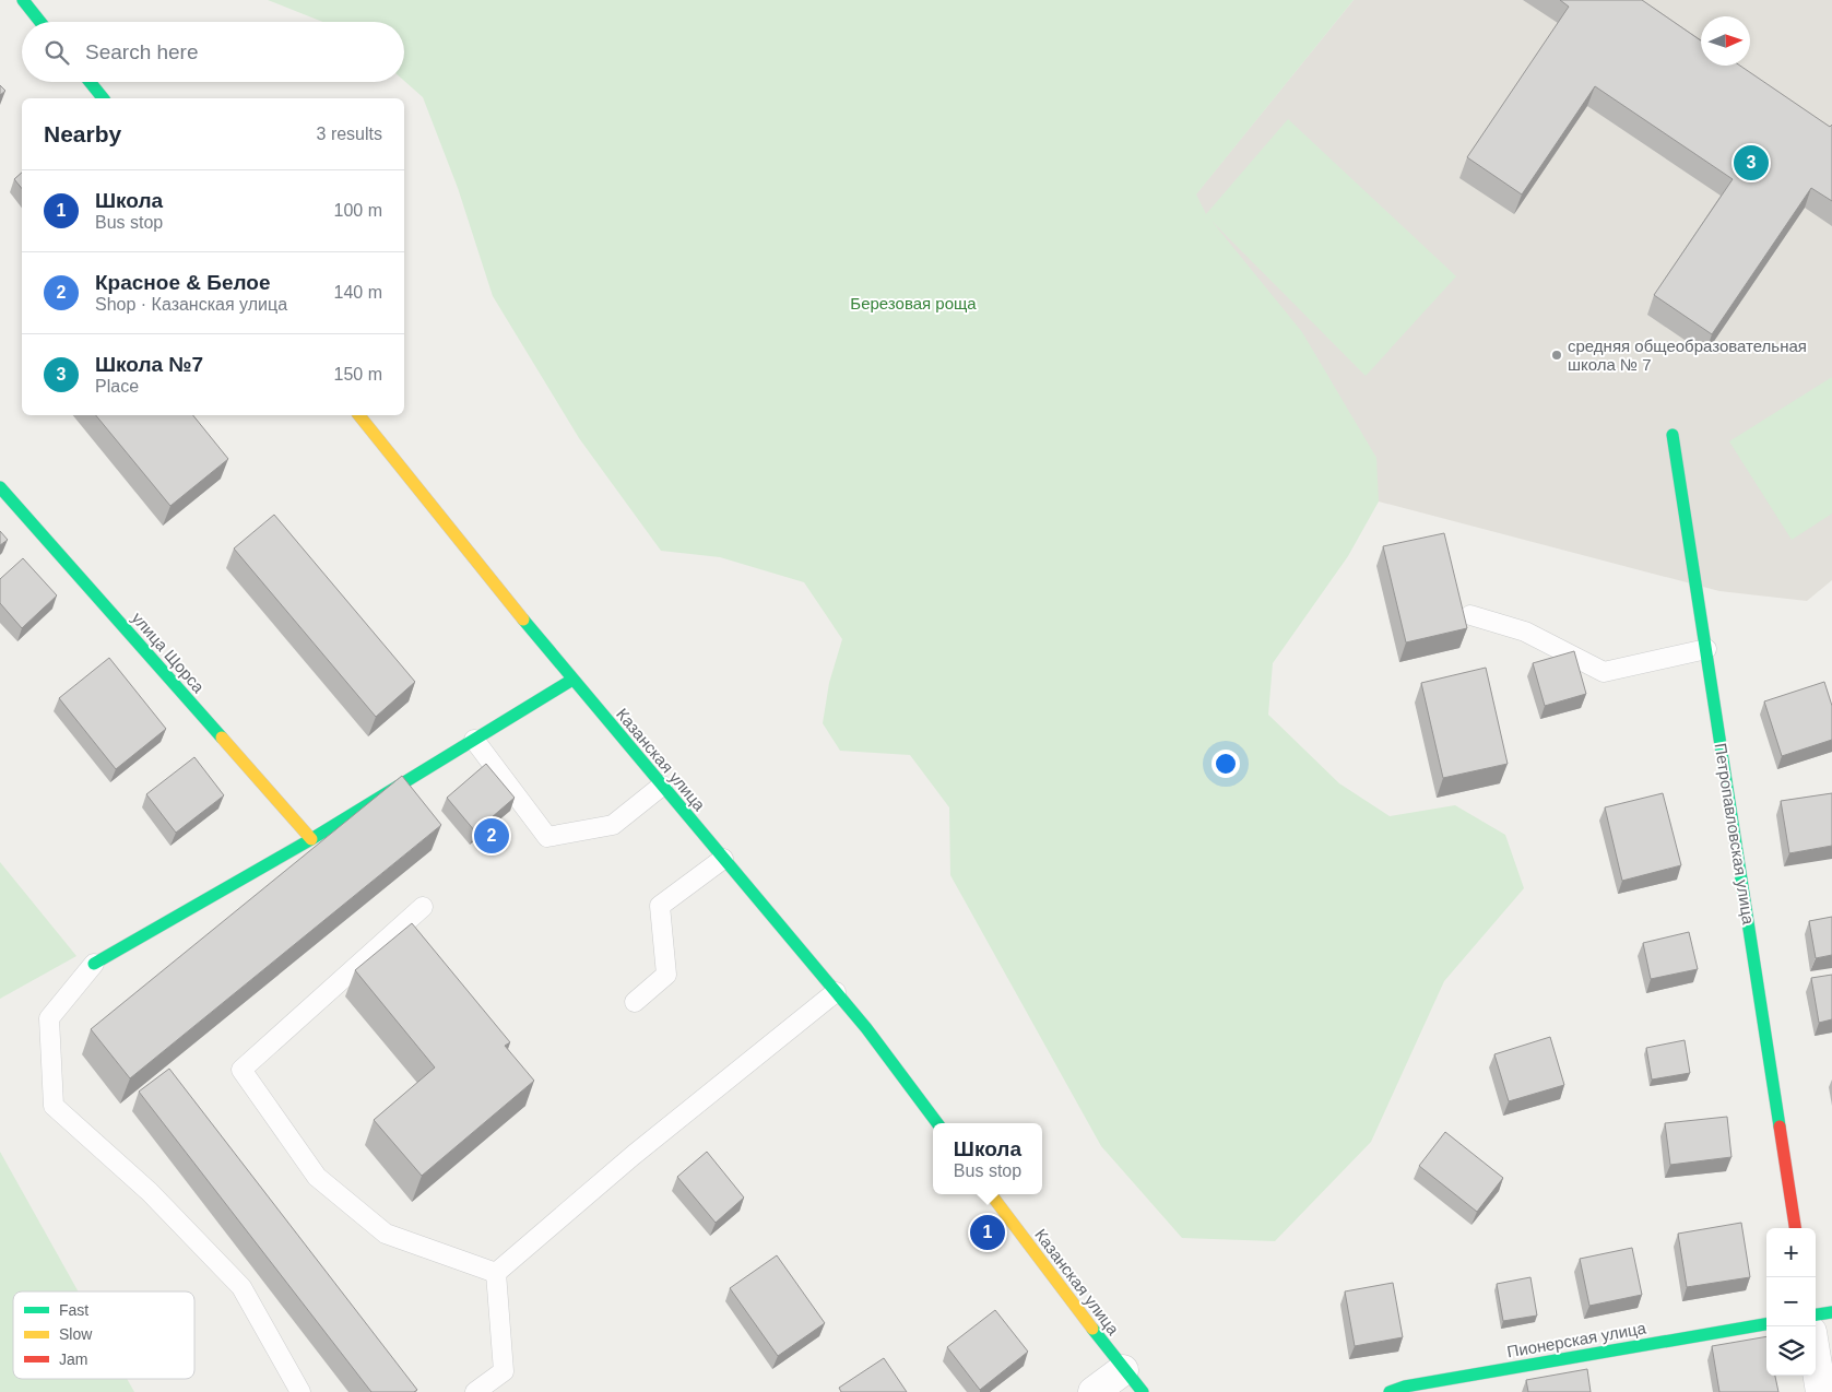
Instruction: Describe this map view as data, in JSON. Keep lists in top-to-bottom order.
{
  "streets": {
    "street": [
      "улица Щорса",
      "Казанская улица",
      "Петропавловская улица",
      "Пионерская улица"
    ]
  },
  "parks": ["Березовая роща"],
  "places": ["средняя общеобразовательная школа № 7"],
  "legend": ["Fast", "Slow", "Jam"],
  "north": "right",
  "page": {
    "search": "Search here",
    "heading": ["Nearby", "3 results"],
    "pins": ["3", "2", "1"],
    "list": [
      {
        "mark": "1",
        "name": "Школа",
        "note": "Bus stop",
        "value": "100 m"
      },
      {
        "mark": "2",
        "name": "Красное & Белое",
        "note": "Shop · Казанская улица",
        "value": "140 m"
      },
      {
        "mark": "3",
        "name": "Школа №7",
        "note": "Place",
        "value": "150 m"
      }
    ],
    "popup": ["Школа", "Bus stop"],
    "map_buttons": ["+", "−"]
  }
}
